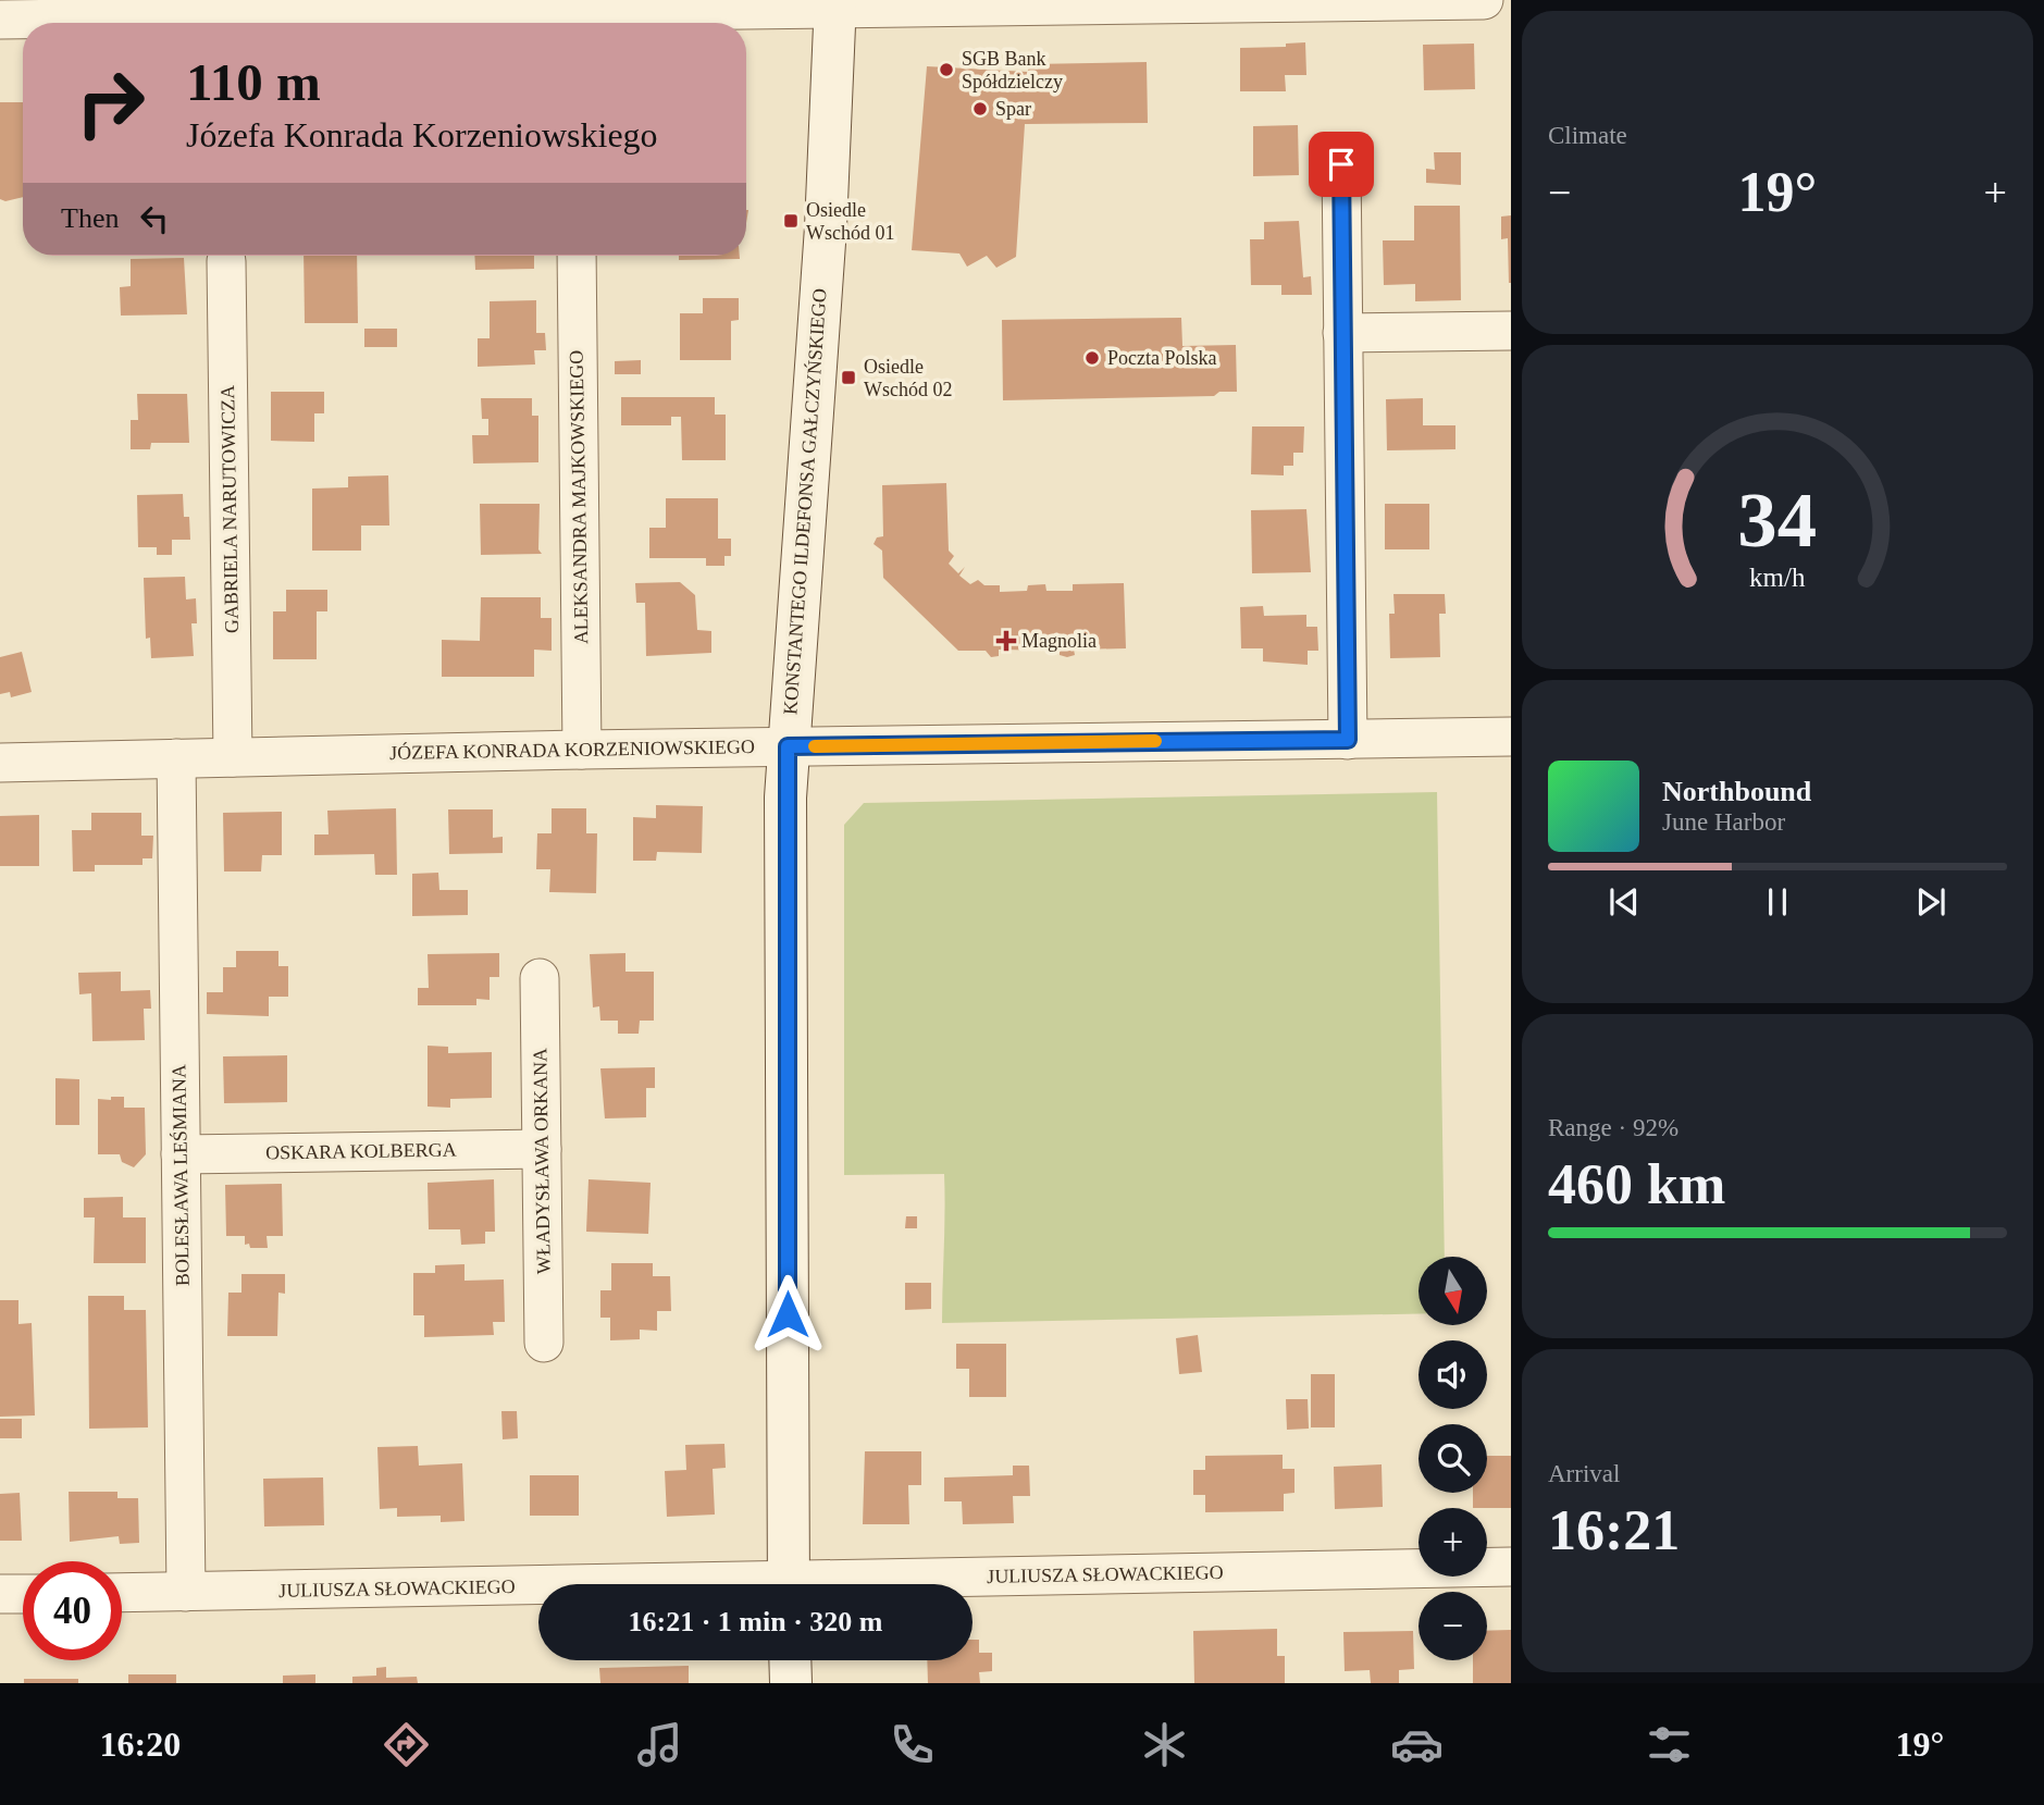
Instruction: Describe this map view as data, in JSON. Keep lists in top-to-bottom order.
{
  "streets": {
    "street": [
      "ALEKSANDRA MAJKOWSKIEGO",
      "KONSTANTEGO ILDEFONSA GAŁCZYŃSKIEGO",
      "GABRIELA NARUTOWICZA",
      "JÓZEFA KONRADA KORZENIOWSKIEGO",
      "OSKARA KOLBERGA",
      "WŁADYSŁAWA ORKANA",
      "BOLESŁAWA LEŚMIANA",
      "JULIUSZA SŁOWACKIEGO"
    ]
  },
  "crossings": [
    ["ALEKSANDRA MAJKOWSKIEGO", "JÓZEFA KONRADA KORZENIOWSKIEGO"],
    ["KONSTANTEGO ILDEFONSA GAŁCZYŃSKIEGO", "JÓZEFA KONRADA KORZENIOWSKIEGO"],
    ["GABRIELA NARUTOWICZA", "JÓZEFA KONRADA KORZENIOWSKIEGO"],
    ["JÓZEFA KONRADA KORZENIOWSKIEGO", "BOLESŁAWA LEŚMIANA"],
    ["OSKARA KOLBERGA", "WŁADYSŁAWA ORKANA"],
    ["OSKARA KOLBERGA", "BOLESŁAWA LEŚMIANA"],
    ["BOLESŁAWA LEŚMIANA", "JULIUSZA SŁOWACKIEGO"]
  ],
  "places": {
    "other": ["SGB Bank Spółdzielczy", "Spar", "Poczta Polska"],
    "transit": ["Osiedle Wschód 01", "Osiedle Wschód 02"],
    "health": ["Magnolia"]
  },
  "north": "bottom",
  "page": {
    "tile": [
      "Climate",
      ["Range · 92%", "460 km"],
      ["Arrival", "16:21"]
    ],
    "turn": ["110 m", "Józefa Konrada Korzeniowskiego"],
    "heat": ["−", "19°", "+"],
    "then": "Then",
    "song": ["Northbound", "June Harbor"],
    "map_buttons": ["+", "−"],
    "limit": "40",
    "trip": "16:21 · 1 min · 320 m",
    "tabs": ["16:20", "19°"],
    "gauge": ["34", "km/h"]
  }
}
